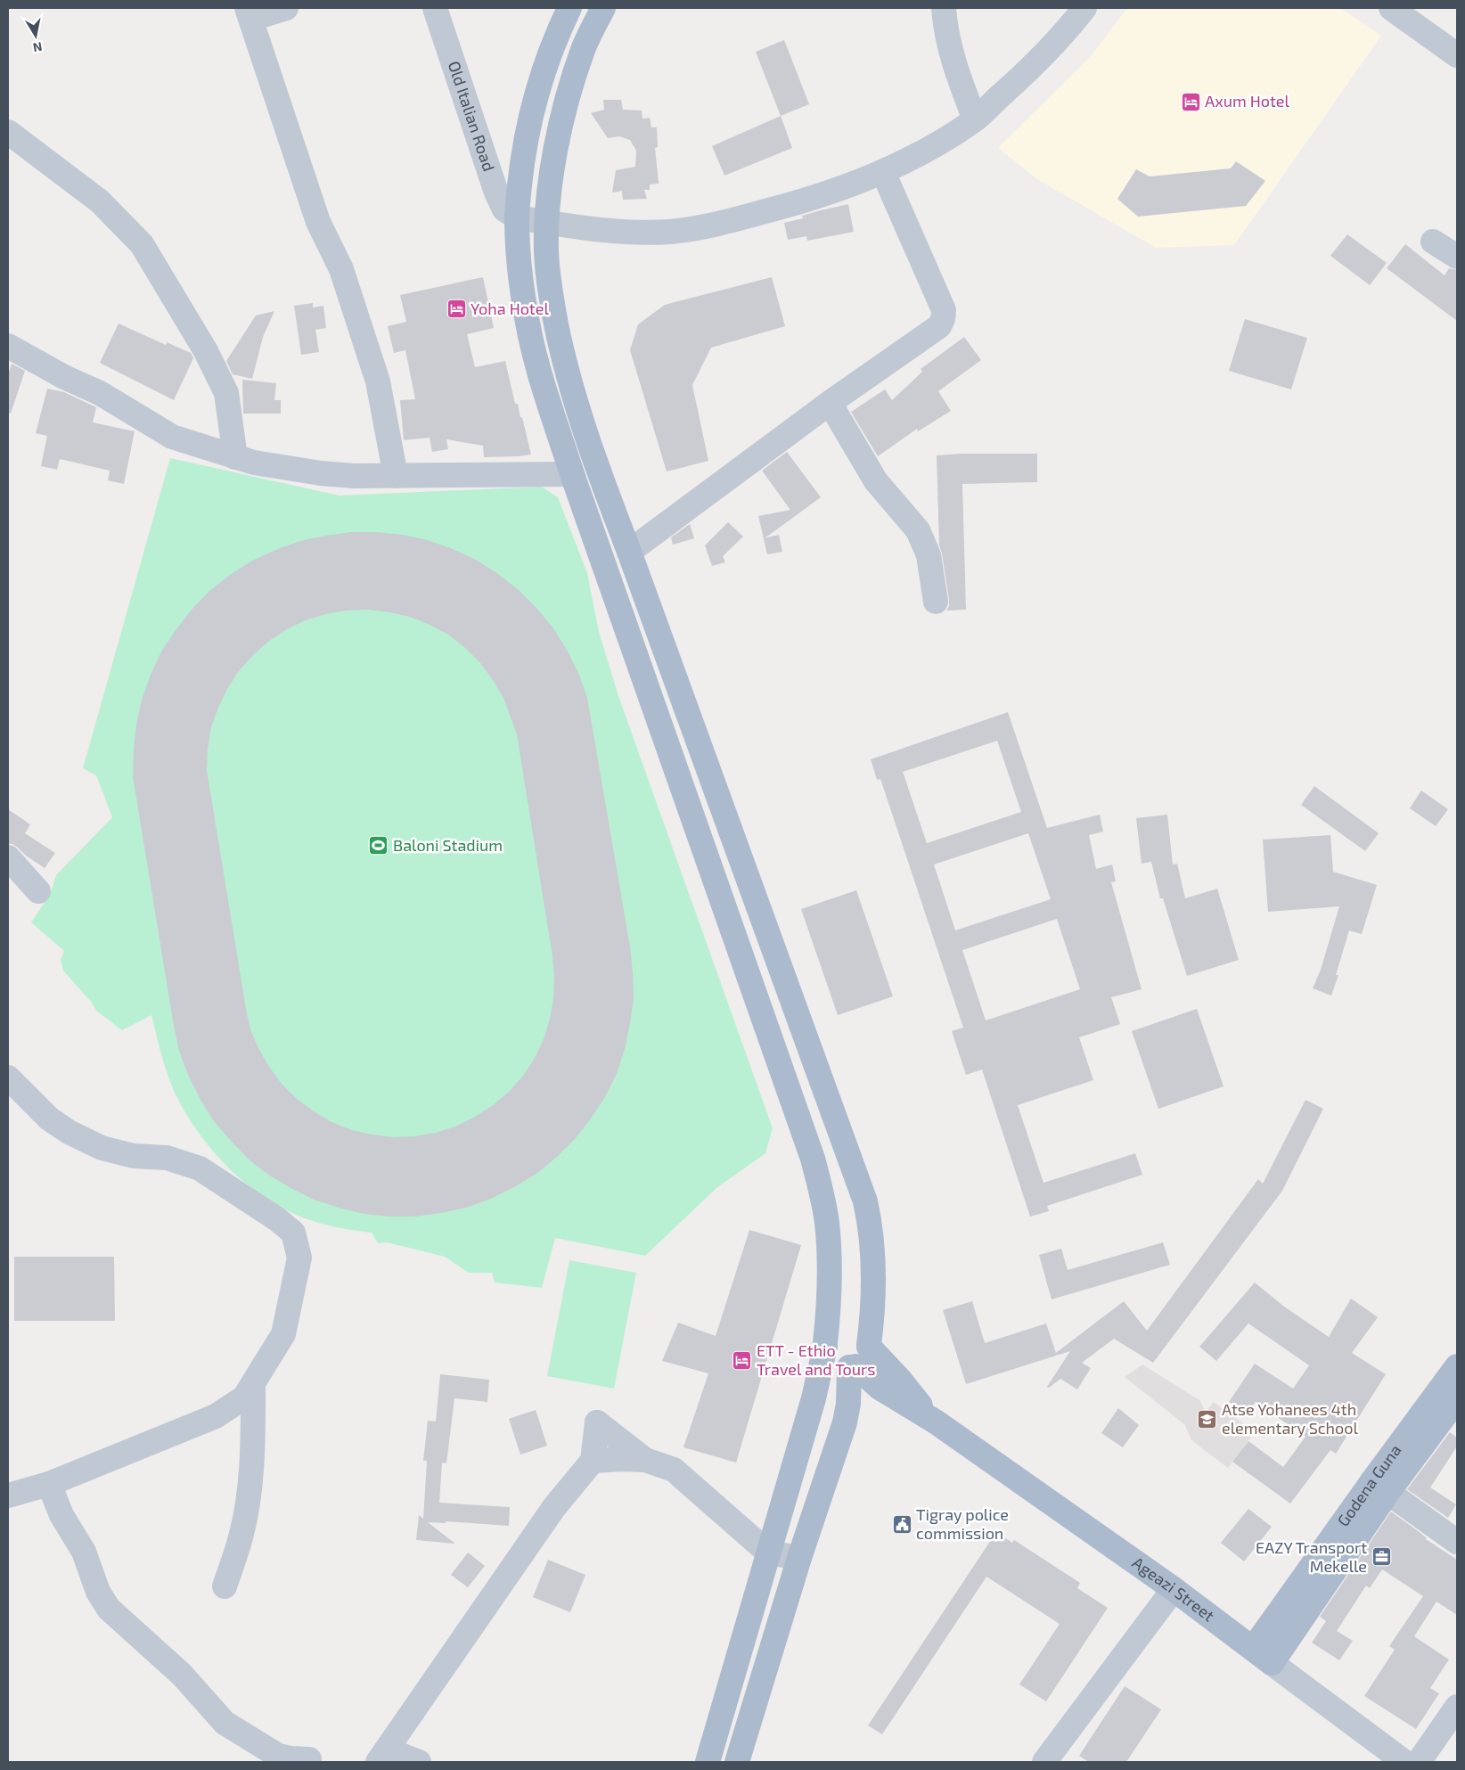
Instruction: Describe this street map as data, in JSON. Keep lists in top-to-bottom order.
{
  "streets": {
    "main road": ["Godena Guna", "Ageazi Street"],
    "street": ["Old Italian Road"]
  },
  "crossings": [
    ["Godena Guna", "Ageazi Street"]
  ],
  "places": {
    "hotel": ["Axum Hotel", "Yoha Hotel", "ETT - Ethio Travel and Tours"],
    "sports": ["Baloni Stadium"],
    "school or university": ["Atse Yohanees 4th elementary School"],
    "public building": ["Tigray police commission"],
    "office": ["EAZY Transport Mekelle"]
  },
  "north": "bottom"
}
